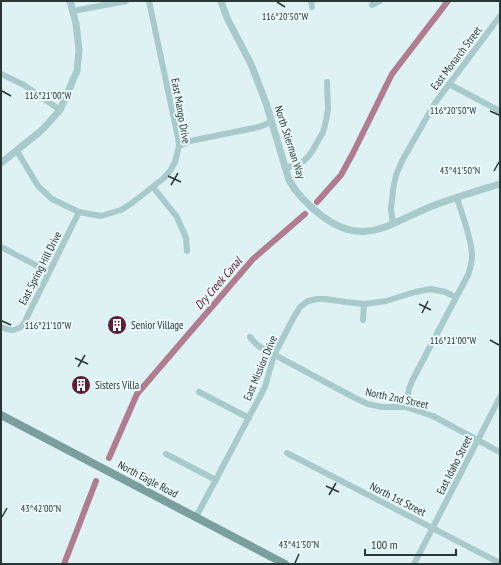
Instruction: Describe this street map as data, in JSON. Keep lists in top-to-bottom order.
{
  "streets": {
    "main road": ["North Eagle Road"],
    "street": [
      "East Monarch Street",
      "East Mango Drive",
      "North Stierman Way",
      "East Spring Hill Drive",
      "East Mission Drive",
      "North 2nd Street",
      "East Idaho Street",
      "North 1st Street"
    ]
  },
  "crossings": [
    ["East Monarch Street", "North Stierman Way"],
    ["East Mango Drive", "East Spring Hill Drive"],
    ["East Mission Drive", "North 2nd Street"],
    ["East Mission Drive", "North Eagle Road"],
    ["North 2nd Street", "East Idaho Street"],
    ["East Idaho Street", "North 1st Street"]
  ],
  "water": ["Dry Creek Canal"],
  "places": {
    "building": ["Senior Village", "Sisters Villa"]
  },
  "scale_bar": "100 m",
  "coordinates": [
    "116°20'50\"W",
    "116°21'00\"W",
    "43°41'50\"N",
    "116°21'10\"W",
    "43°42'00\"N"
  ]
}
